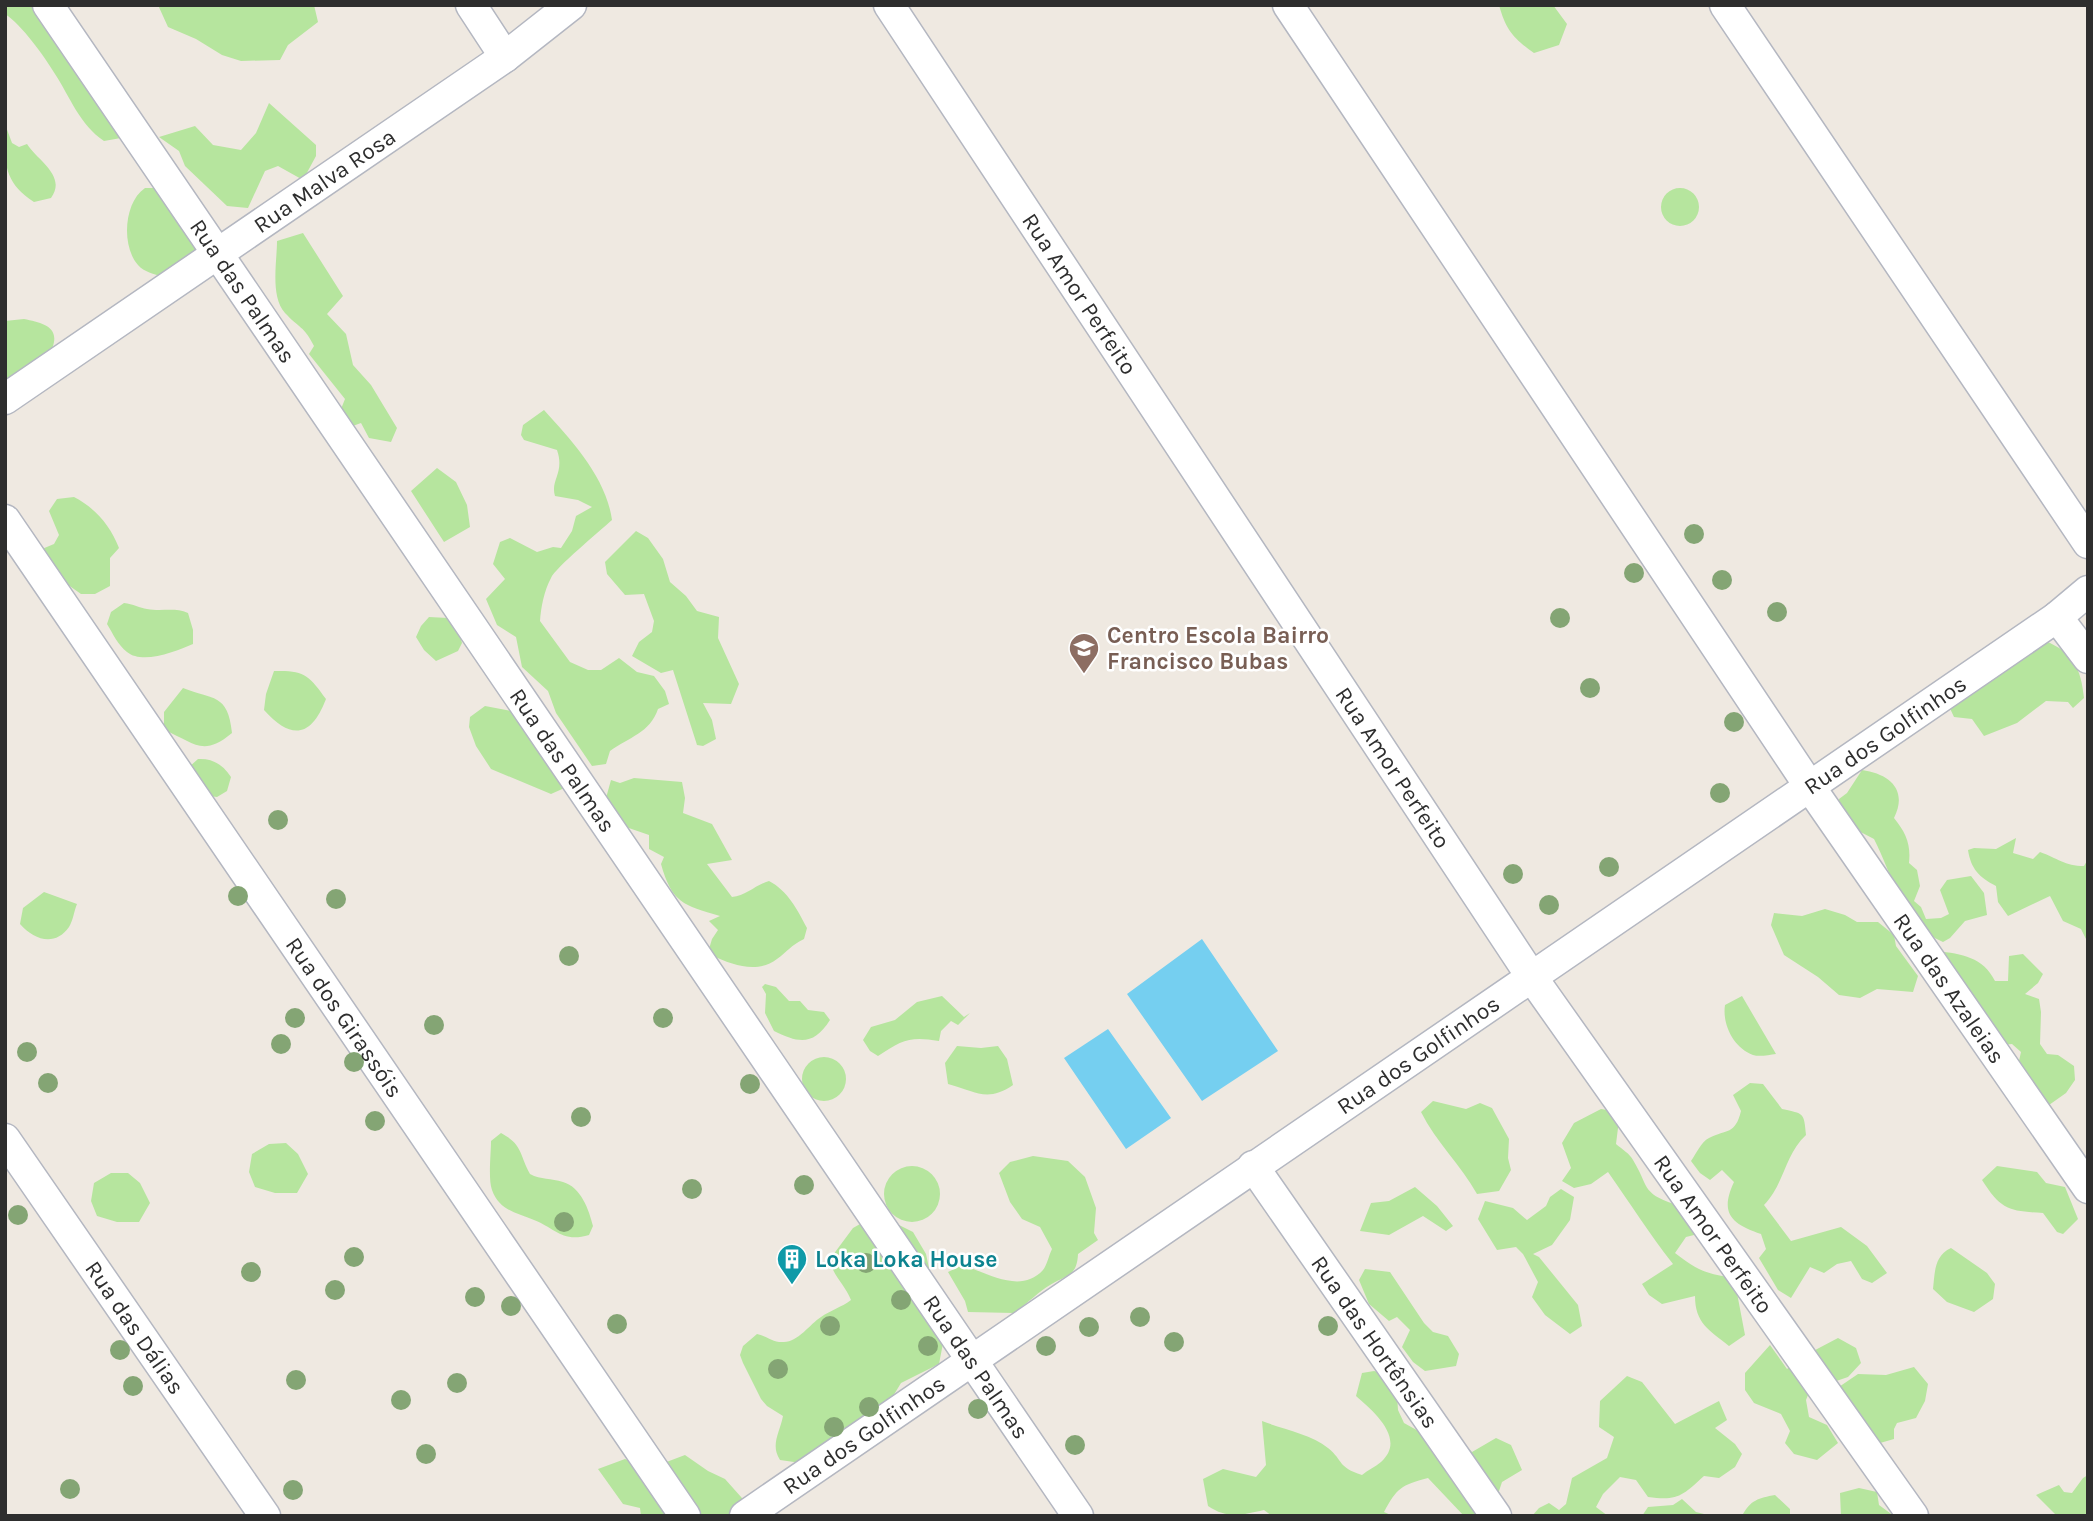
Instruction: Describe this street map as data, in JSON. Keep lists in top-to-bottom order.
{
  "streets": {
    "street": [
      "Rua Malva Rosa",
      "Rua das Palmas",
      "Rua Amor Perfeito",
      "Rua dos Golfinhos",
      "Rua das Azaleias",
      "Rua dos Girassóis",
      "Rua das Dálias",
      "Rua das Hortênsias"
    ]
  },
  "crossings": [
    ["Rua Malva Rosa", "Rua das Palmas"],
    ["Rua das Palmas", "Rua dos Golfinhos"],
    ["Rua Amor Perfeito", "Rua dos Golfinhos"],
    ["Rua dos Golfinhos", "Rua das Azaleias"],
    ["Rua dos Golfinhos", "Rua das Hortênsias"]
  ],
  "places": {
    "school or university": ["Centro Escola Bairro Francisco Bubas"],
    "building": ["Loka Loka House"]
  }
}
